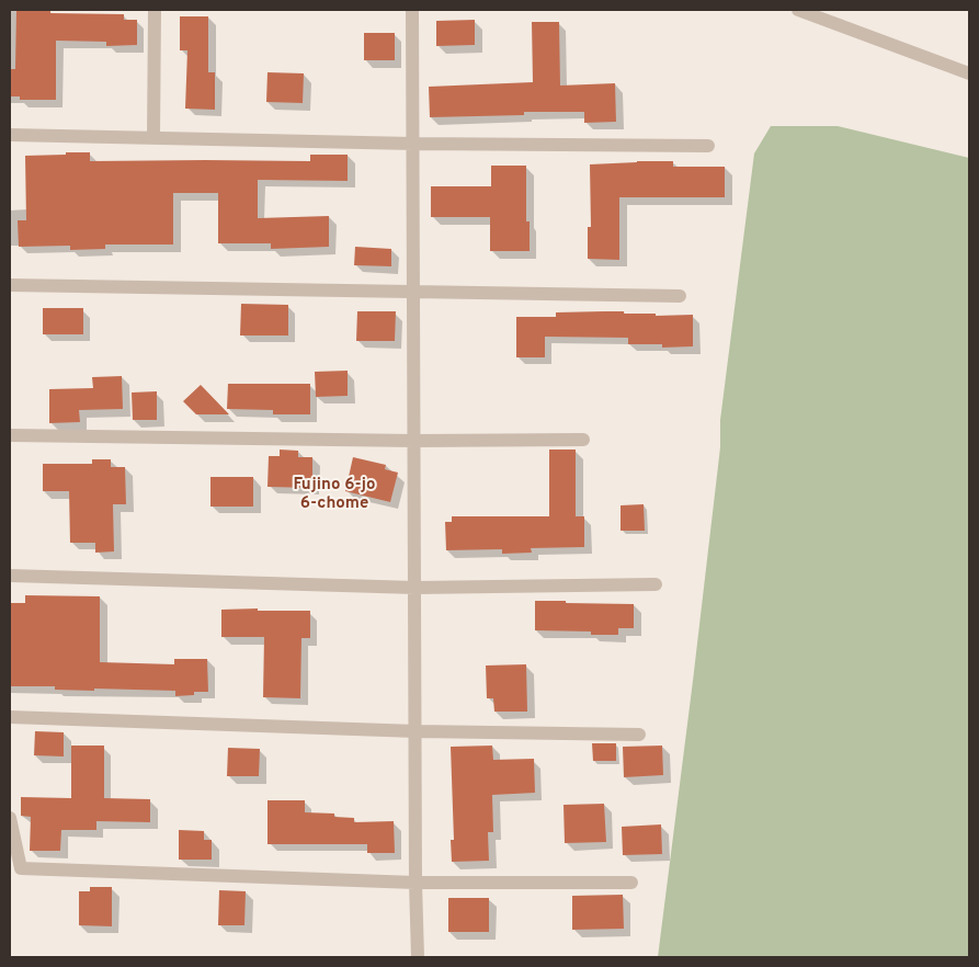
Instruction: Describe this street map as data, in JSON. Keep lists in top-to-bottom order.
{
  "districts": ["Fujino 6-jo 6-chome"]
}
